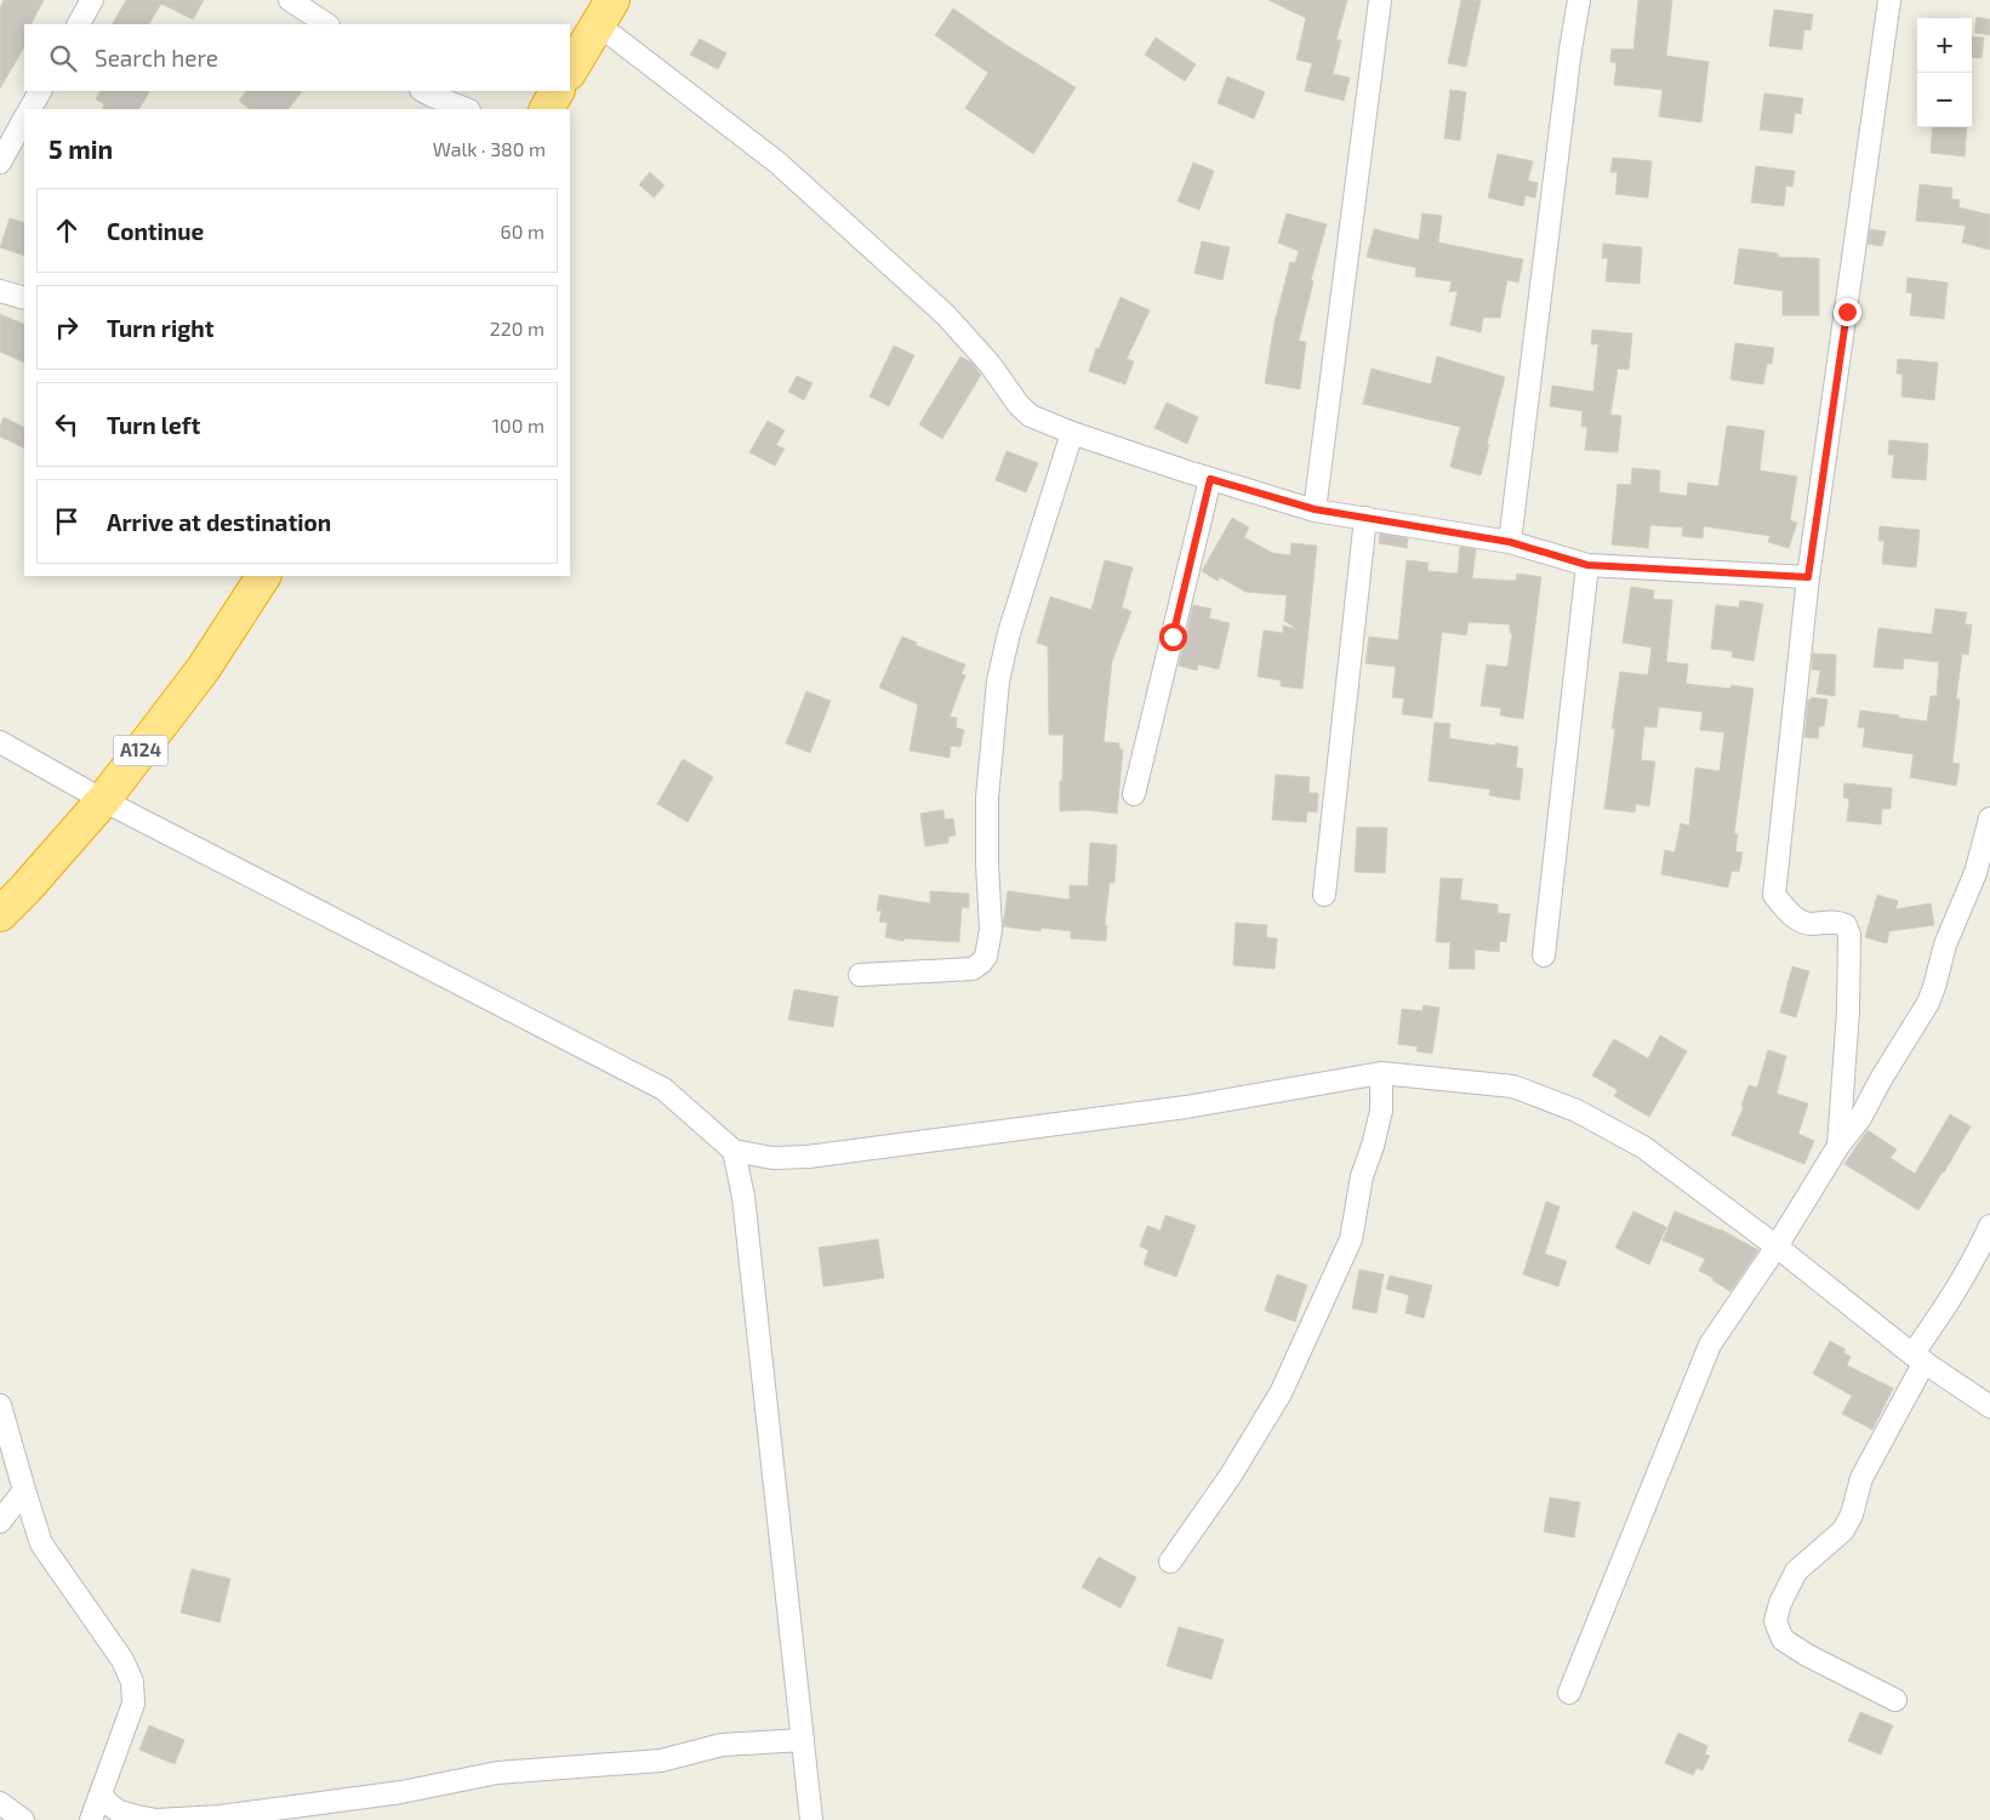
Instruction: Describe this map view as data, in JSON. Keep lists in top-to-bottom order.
{
  "streets": {
    "highway": ["A124"]
  },
  "page": {
    "map_buttons": ["+", "−"],
    "search": "Search here",
    "heading": ["5 min", "Walk · 380 m"],
    "list": [
      ["Continue", "60 m"],
      ["Turn right", "220 m"],
      ["Turn left", "100 m"],
      "Arrive at destination"
    ]
  }
}
